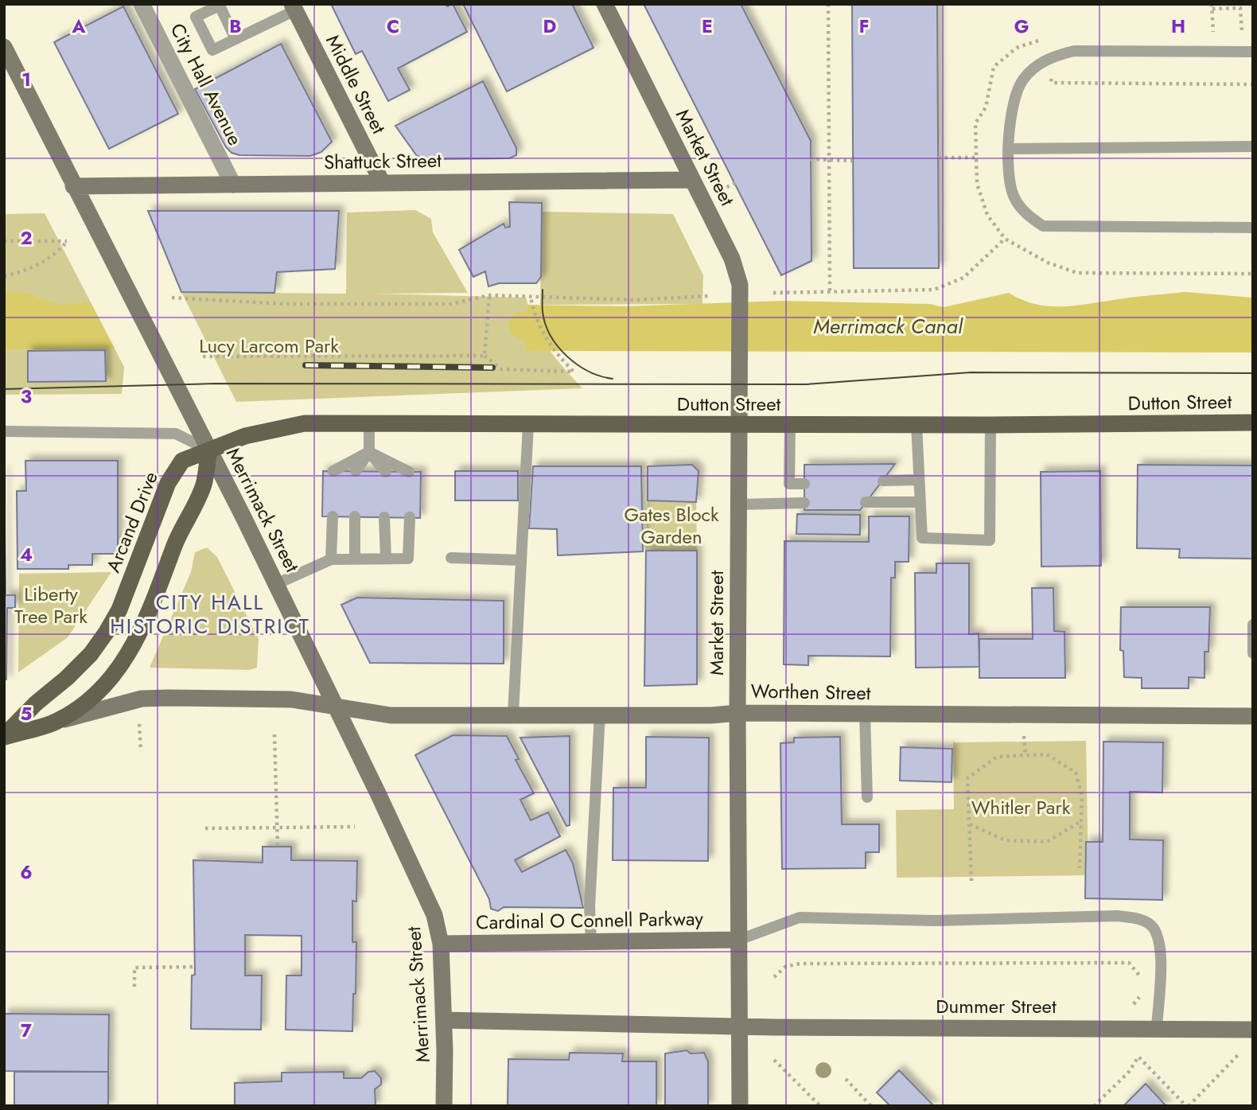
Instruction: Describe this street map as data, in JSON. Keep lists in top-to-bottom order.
{
  "streets": {
    "main road": ["Dutton Street", "Arcand Drive"],
    "street": [
      "City Hall Avenue",
      "Middle Street",
      "Market Street",
      "Shattuck Street",
      "Merrimack Street",
      "Worthen Street",
      "Cardinal O Connell Parkway",
      "Dummer Street"
    ]
  },
  "crossings": [
    ["City Hall Avenue", "Shattuck Street"],
    ["Middle Street", "Shattuck Street"],
    ["Market Street", "Shattuck Street"],
    ["Market Street", "Dutton Street"],
    ["Market Street", "Worthen Street"],
    ["Market Street", "Cardinal O Connell Parkway"],
    ["Market Street", "Dummer Street"],
    ["Shattuck Street", "Merrimack Street"],
    ["Dutton Street", "Merrimack Street"],
    ["Dutton Street", "Arcand Drive"],
    ["Merrimack Street", "Arcand Drive"],
    ["Merrimack Street", "Worthen Street"],
    ["Merrimack Street", "Cardinal O Connell Parkway"],
    ["Arcand Drive", "Worthen Street"]
  ],
  "districts": ["CITY HALL HISTORIC DISTRICT"],
  "water": ["Merrimack Canal"],
  "parks": [
    "Lucy Larcom Park",
    "Gates Block Garden",
    "Liberty Tree Park",
    "Whitler Park"
  ],
  "grid": {
    "columns": [
      "A",
      "B",
      "C",
      "D",
      "E",
      "F",
      "G",
      "H"
    ],
    "rows": [
      "1",
      "2",
      "3",
      "4",
      "5",
      "6",
      "7"
    ]
  }
}
